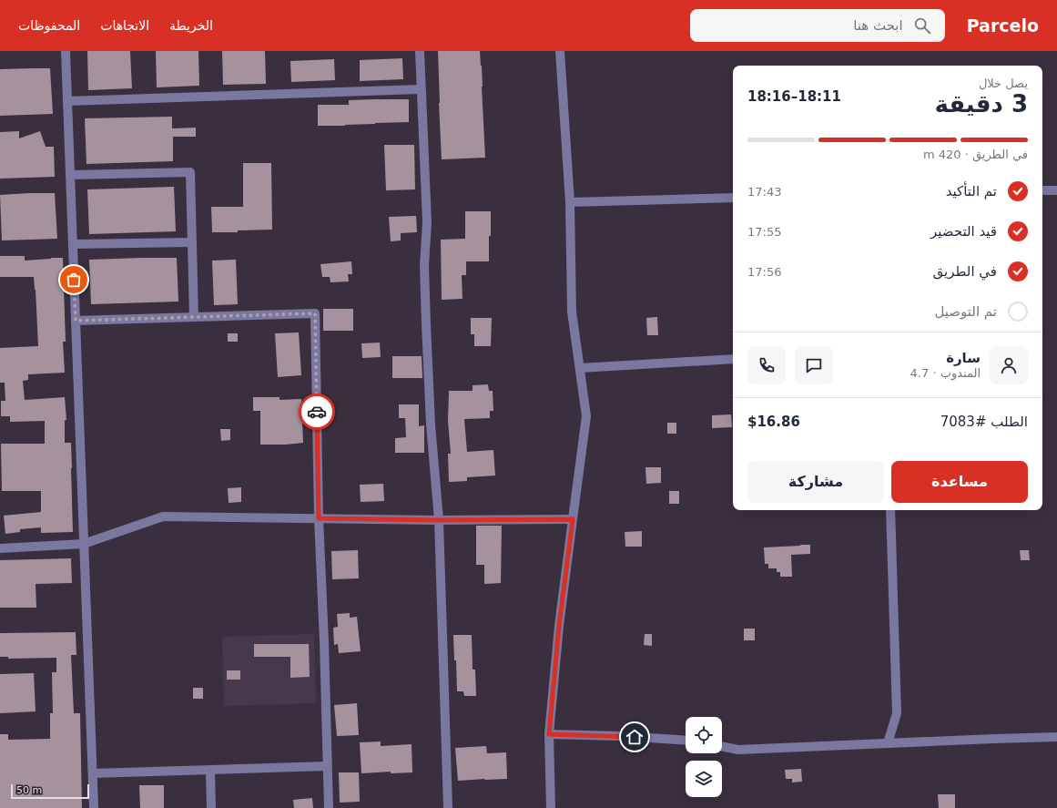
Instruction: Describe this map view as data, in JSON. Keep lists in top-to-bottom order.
{
  "scale_bar": "50 m",
  "page": {
    "header": "Parcelo",
    "search": "ابحث هنا",
    "nav": ["الخريطة", "الاتجاهات", "المحفوظات"],
    "heading": ["3 دقيقة", "يصل خلال", "18:11–18:16"],
    "panel": [
      "سارة",
      "المندوب · 4.7",
      "الطلب #7083",
      "$16.86"
    ],
    "bar": "في الطريق · 420 m",
    "list": [
      ["تم التأكيد", "17:43"],
      ["قيد التحضير", "17:55"],
      ["في الطريق", "17:56"],
      "تم التوصيل"
    ],
    "buttons": ["مساعدة", "مشاركة"],
    "scale": "50 m"
  }
}
